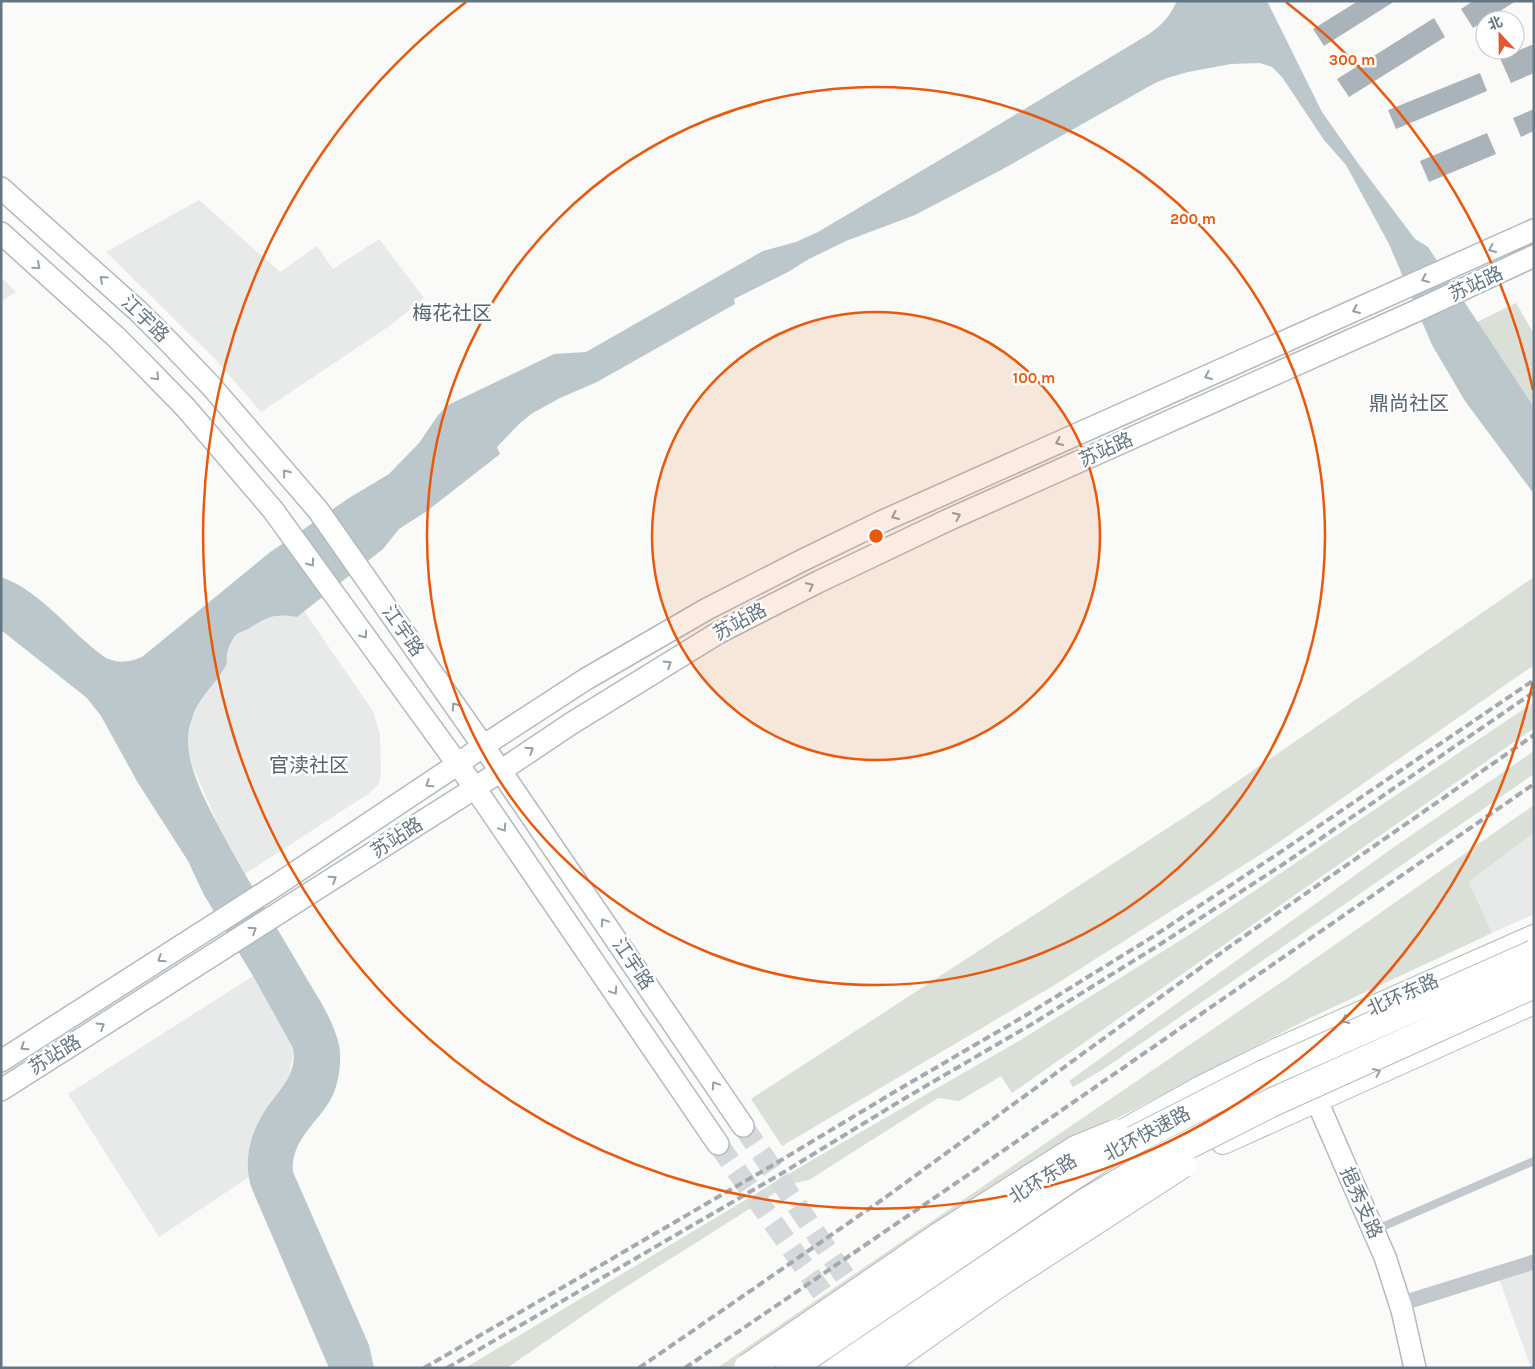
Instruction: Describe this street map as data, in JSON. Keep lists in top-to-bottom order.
{
  "streets": {
    "highway": ["北环快速路"],
    "main road": [
      "苏站路",
      "江宇路",
      "北环东路",
      "挹秀支路"
    ]
  },
  "crossings": [
    ["苏站路", "江宇路"],
    ["北环东路", "挹秀支路"]
  ],
  "districts": ["梅花社区", "鼎尚社区", "官渎社区"],
  "north": "top",
  "rings": ["300 m", "200 m", "100 m"]
}
